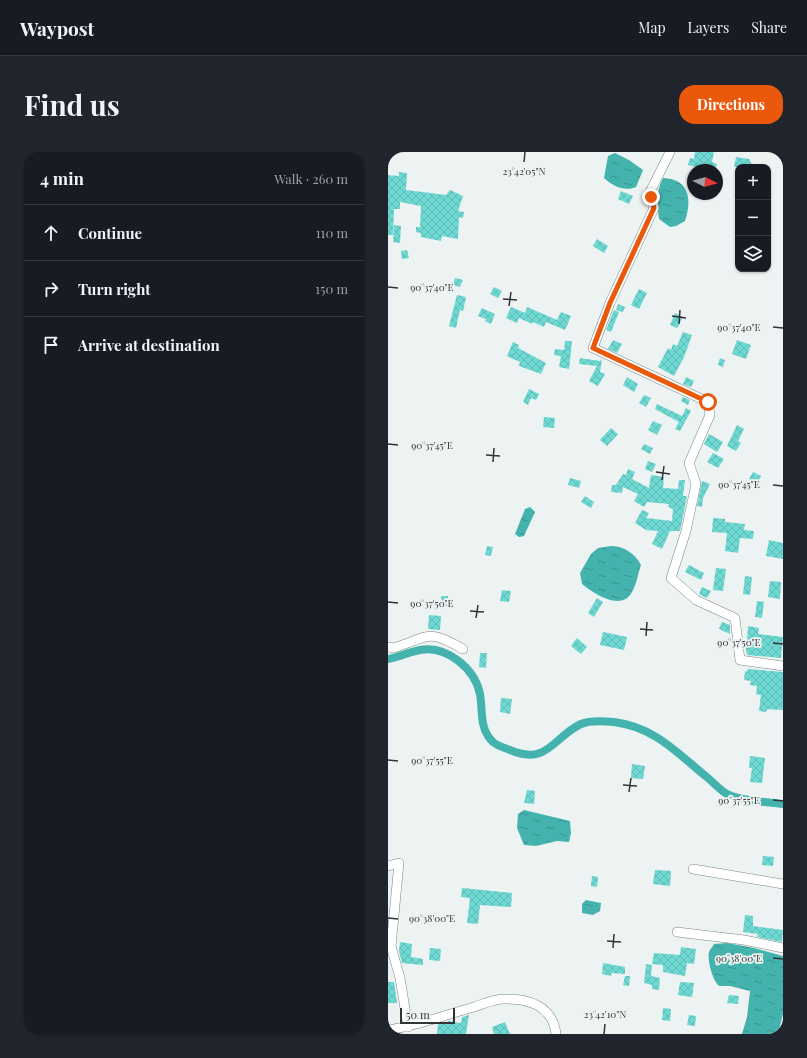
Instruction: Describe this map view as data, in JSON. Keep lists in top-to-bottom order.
{
  "scale_bar": "50 m",
  "north": "right",
  "page": {
    "header": "Waypost",
    "nav": ["Map", "Layers", "Share"],
    "buttons": "Directions",
    "title": "Find us",
    "heading": ["4 min", "Walk · 260 m"],
    "map_buttons": ["+", "−"],
    "list": [
      ["Continue", "110 m"],
      ["Turn right", "150 m"],
      "Arrive at destination"
    ],
    "scale": "50 m"
  },
  "coordinates": [
    "23°42'05\"N",
    "90°37'40\"E",
    "90°37'45\"E",
    "90°37'50\"E",
    "90°37'55\"E",
    "90°38'00\"E",
    "23°42'10\"N"
  ]
}
